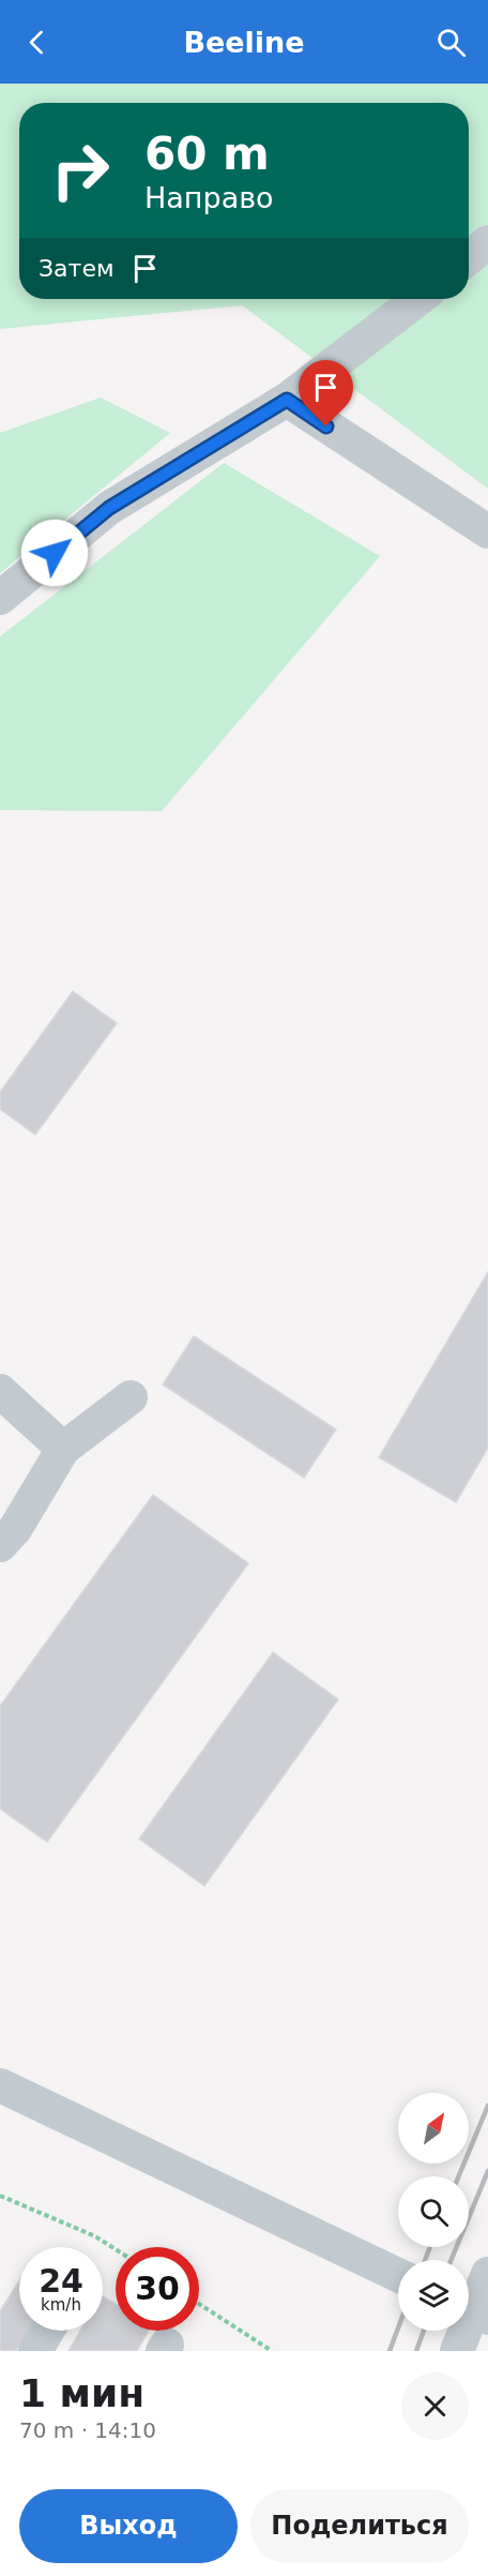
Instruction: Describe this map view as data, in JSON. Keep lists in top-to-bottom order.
{
  "north": "top right",
  "page": {
    "header": "Beeline",
    "turn": ["60 m", "Направо"],
    "then": "Затем",
    "speed": "24 km/h",
    "limit": "30",
    "heading": ["1 мин", "70 m · 14:10"],
    "buttons": ["Выход", "Поделиться"]
  }
}
